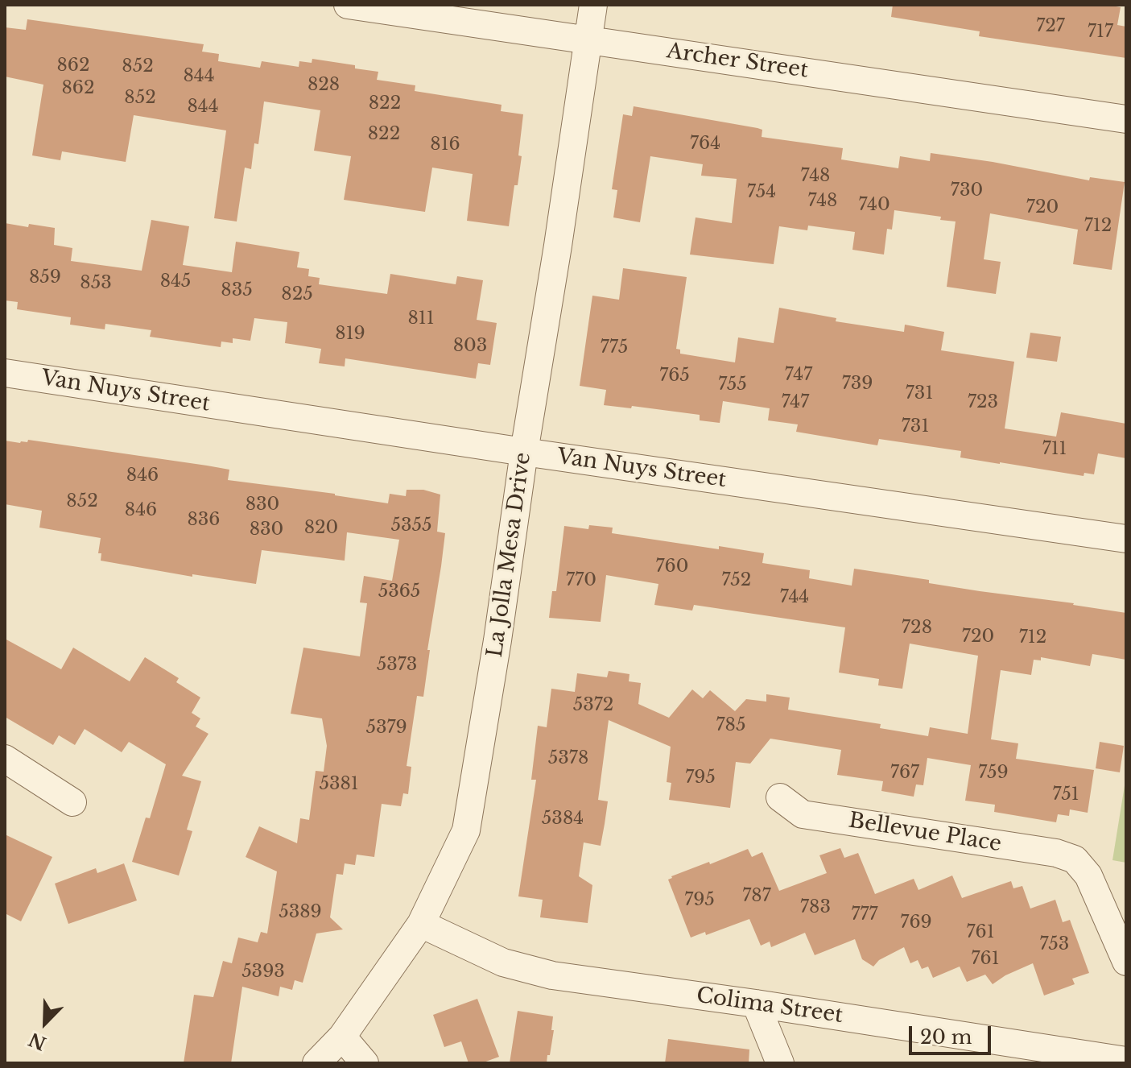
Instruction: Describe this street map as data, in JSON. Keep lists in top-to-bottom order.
{
  "streets": {
    "street": [
      "Archer Street",
      "Van Nuys Street",
      "La Jolla Mesa Drive",
      "Bellevue Place",
      "Colima Street"
    ]
  },
  "crossings": [
    ["Archer Street", "La Jolla Mesa Drive"],
    ["Van Nuys Street", "La Jolla Mesa Drive"],
    ["La Jolla Mesa Drive", "Colima Street"]
  ],
  "house_numbers": [
    "727",
    "717",
    "862",
    "852",
    "844",
    "828",
    "862",
    "852",
    "822",
    "844",
    "822",
    "764",
    "816",
    "748",
    "730",
    "754",
    "748",
    "740",
    "720",
    "712",
    "859",
    "845",
    "853",
    "835",
    "825",
    "811",
    "819",
    "803",
    "775",
    "747",
    "765",
    "739",
    "755",
    "731",
    "747",
    "723",
    "731",
    "711",
    "846",
    "852",
    "830",
    "846",
    "836",
    "5355",
    "820",
    "830",
    "760",
    "770",
    "752",
    "5365",
    "744",
    "728",
    "720",
    "712",
    "5373",
    "5372",
    "785",
    "5379",
    "5378",
    "767",
    "759",
    "795",
    "5381",
    "751",
    "5384",
    "787",
    "795",
    "783",
    "5389",
    "777",
    "769",
    "761",
    "753",
    "761",
    "5393"
  ],
  "scale_bar": "20 m",
  "north": "bottom left"
}
